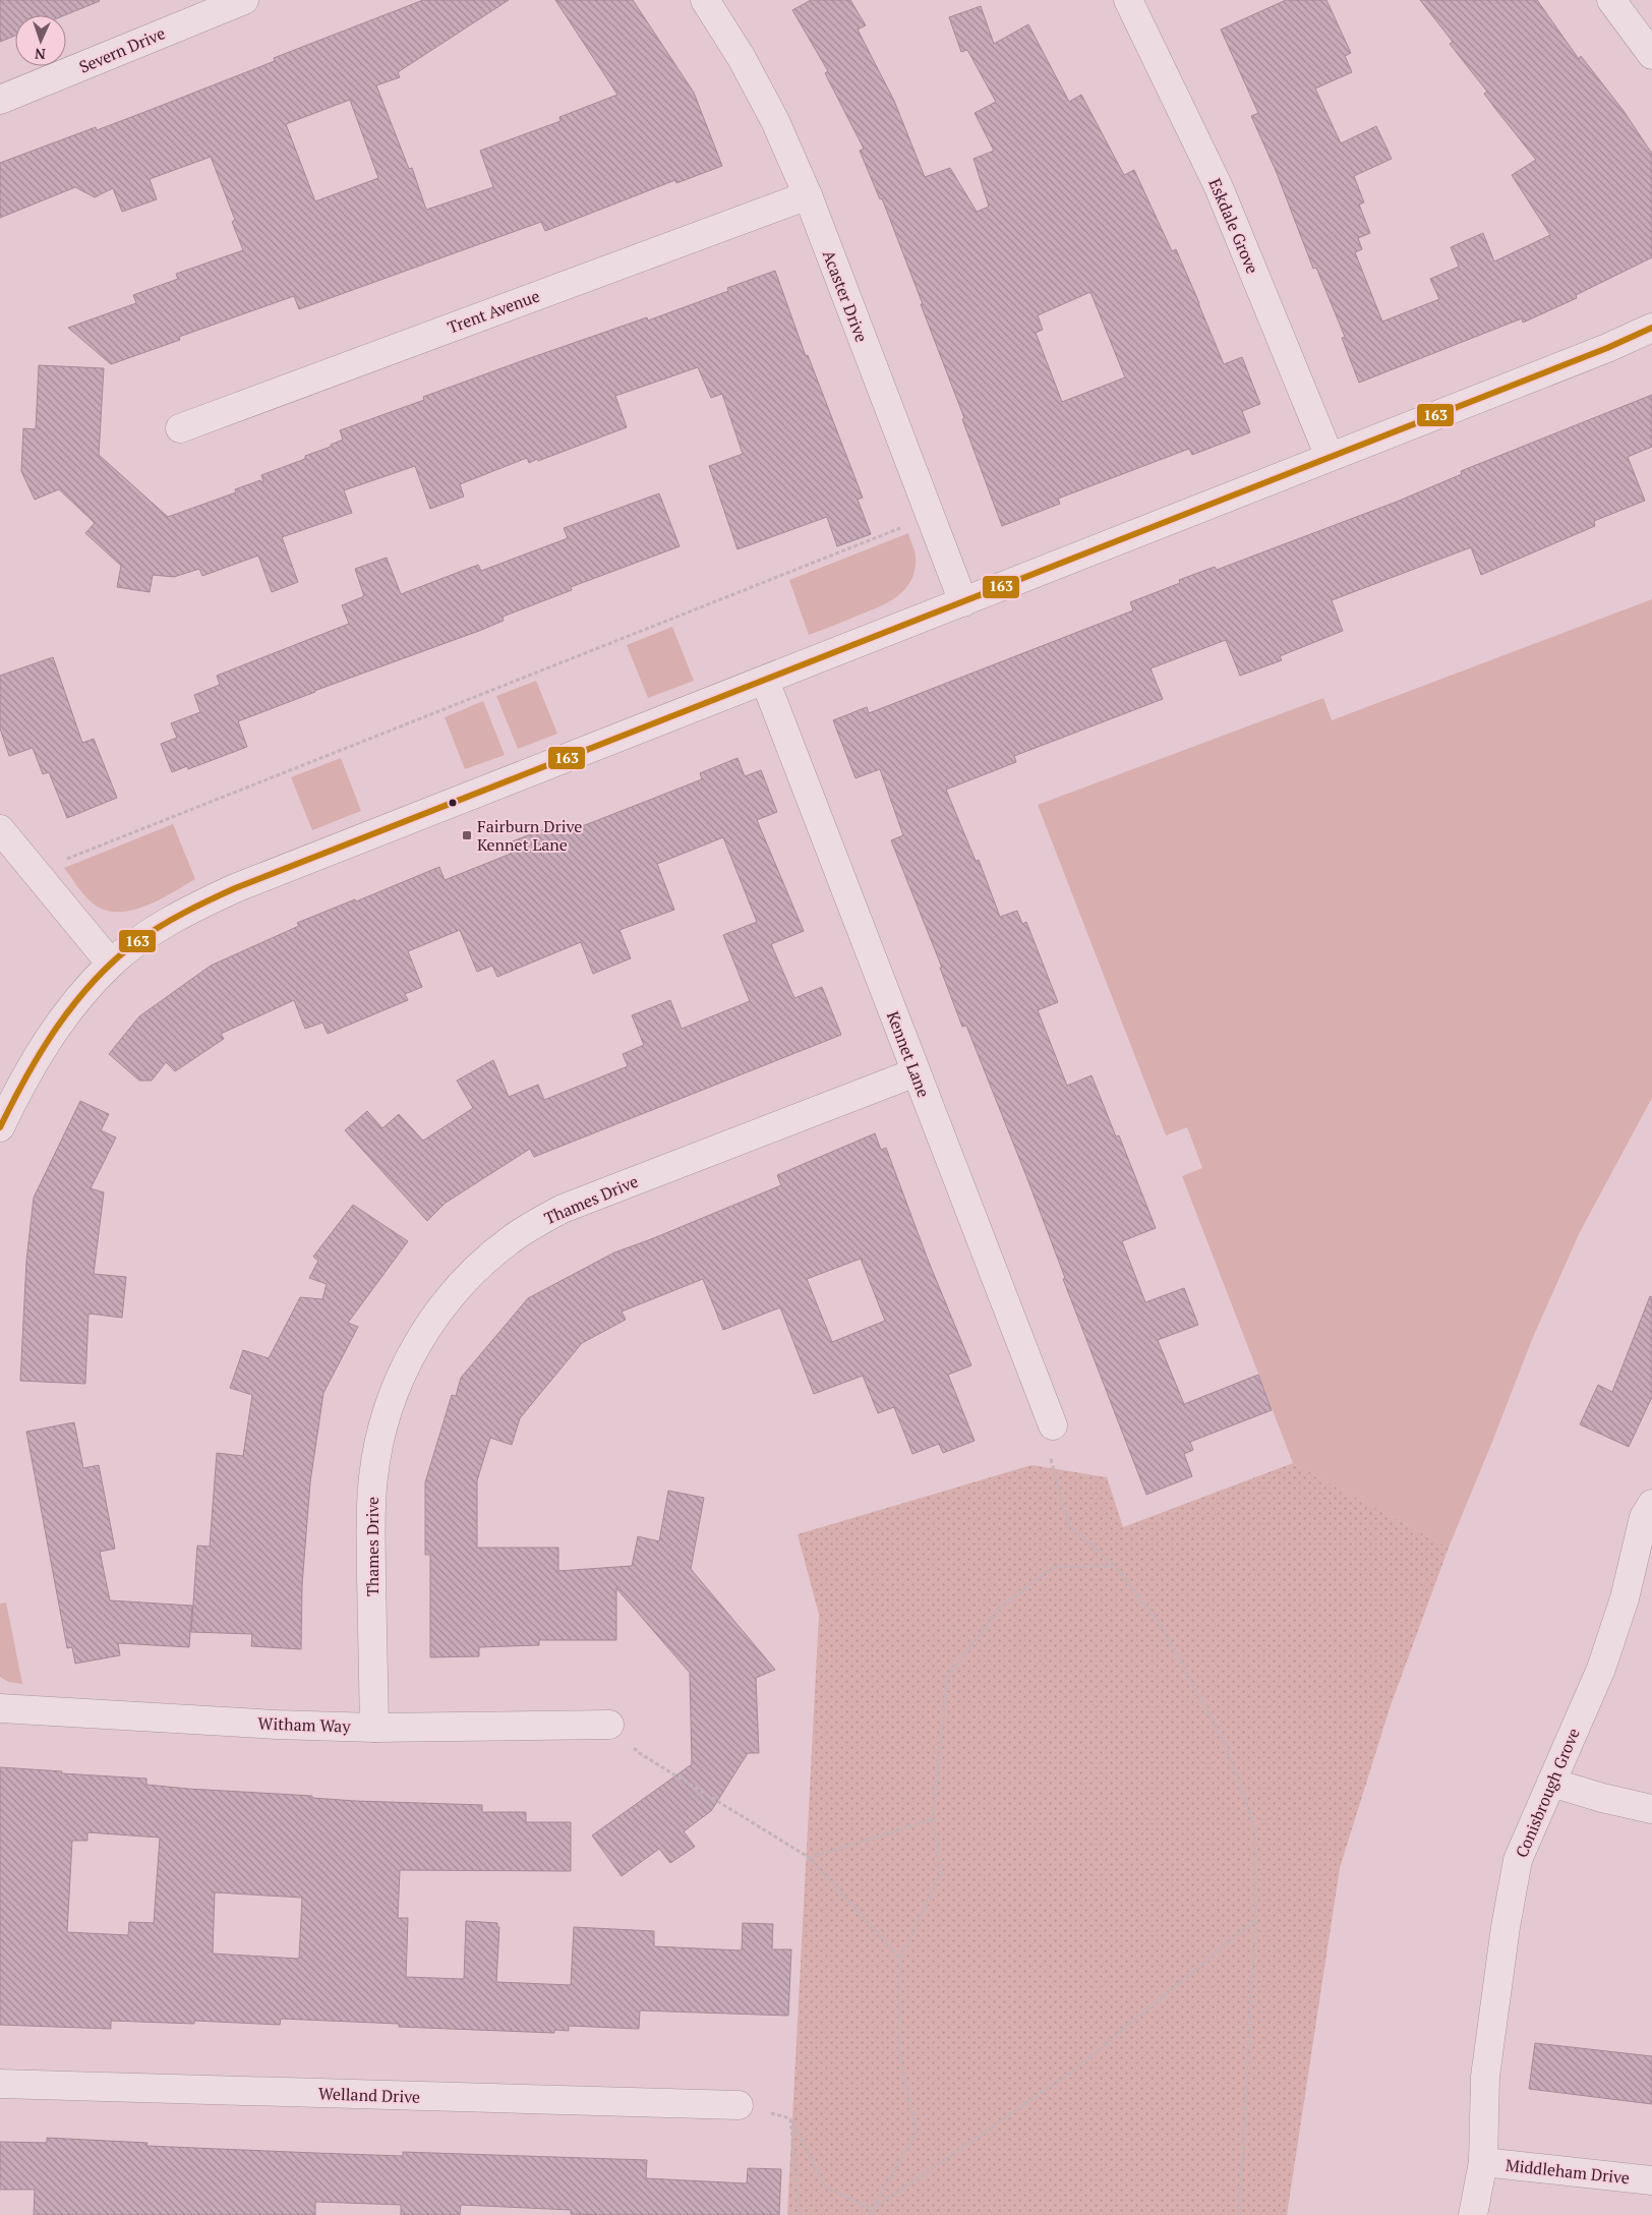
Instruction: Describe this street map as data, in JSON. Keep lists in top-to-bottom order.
{
  "streets": {
    "street": [
      "Severn Drive",
      "Eskdale Grove",
      "Acaster Drive",
      "Trent Avenue",
      "Kennet Lane",
      "Thames Drive",
      "Witham Way",
      "Conisbrough Grove",
      "Welland Drive",
      "Middleham Drive"
    ]
  },
  "crossings": [
    ["Acaster Drive", "Trent Avenue"],
    ["Kennet Lane", "Thames Drive"],
    ["Thames Drive", "Witham Way"],
    ["Conisbrough Grove", "Middleham Drive"]
  ],
  "places": {
    "transit": ["Fairburn Drive Kennet Lane"]
  },
  "lines": ["transit line 163"],
  "north": "bottom"
}
